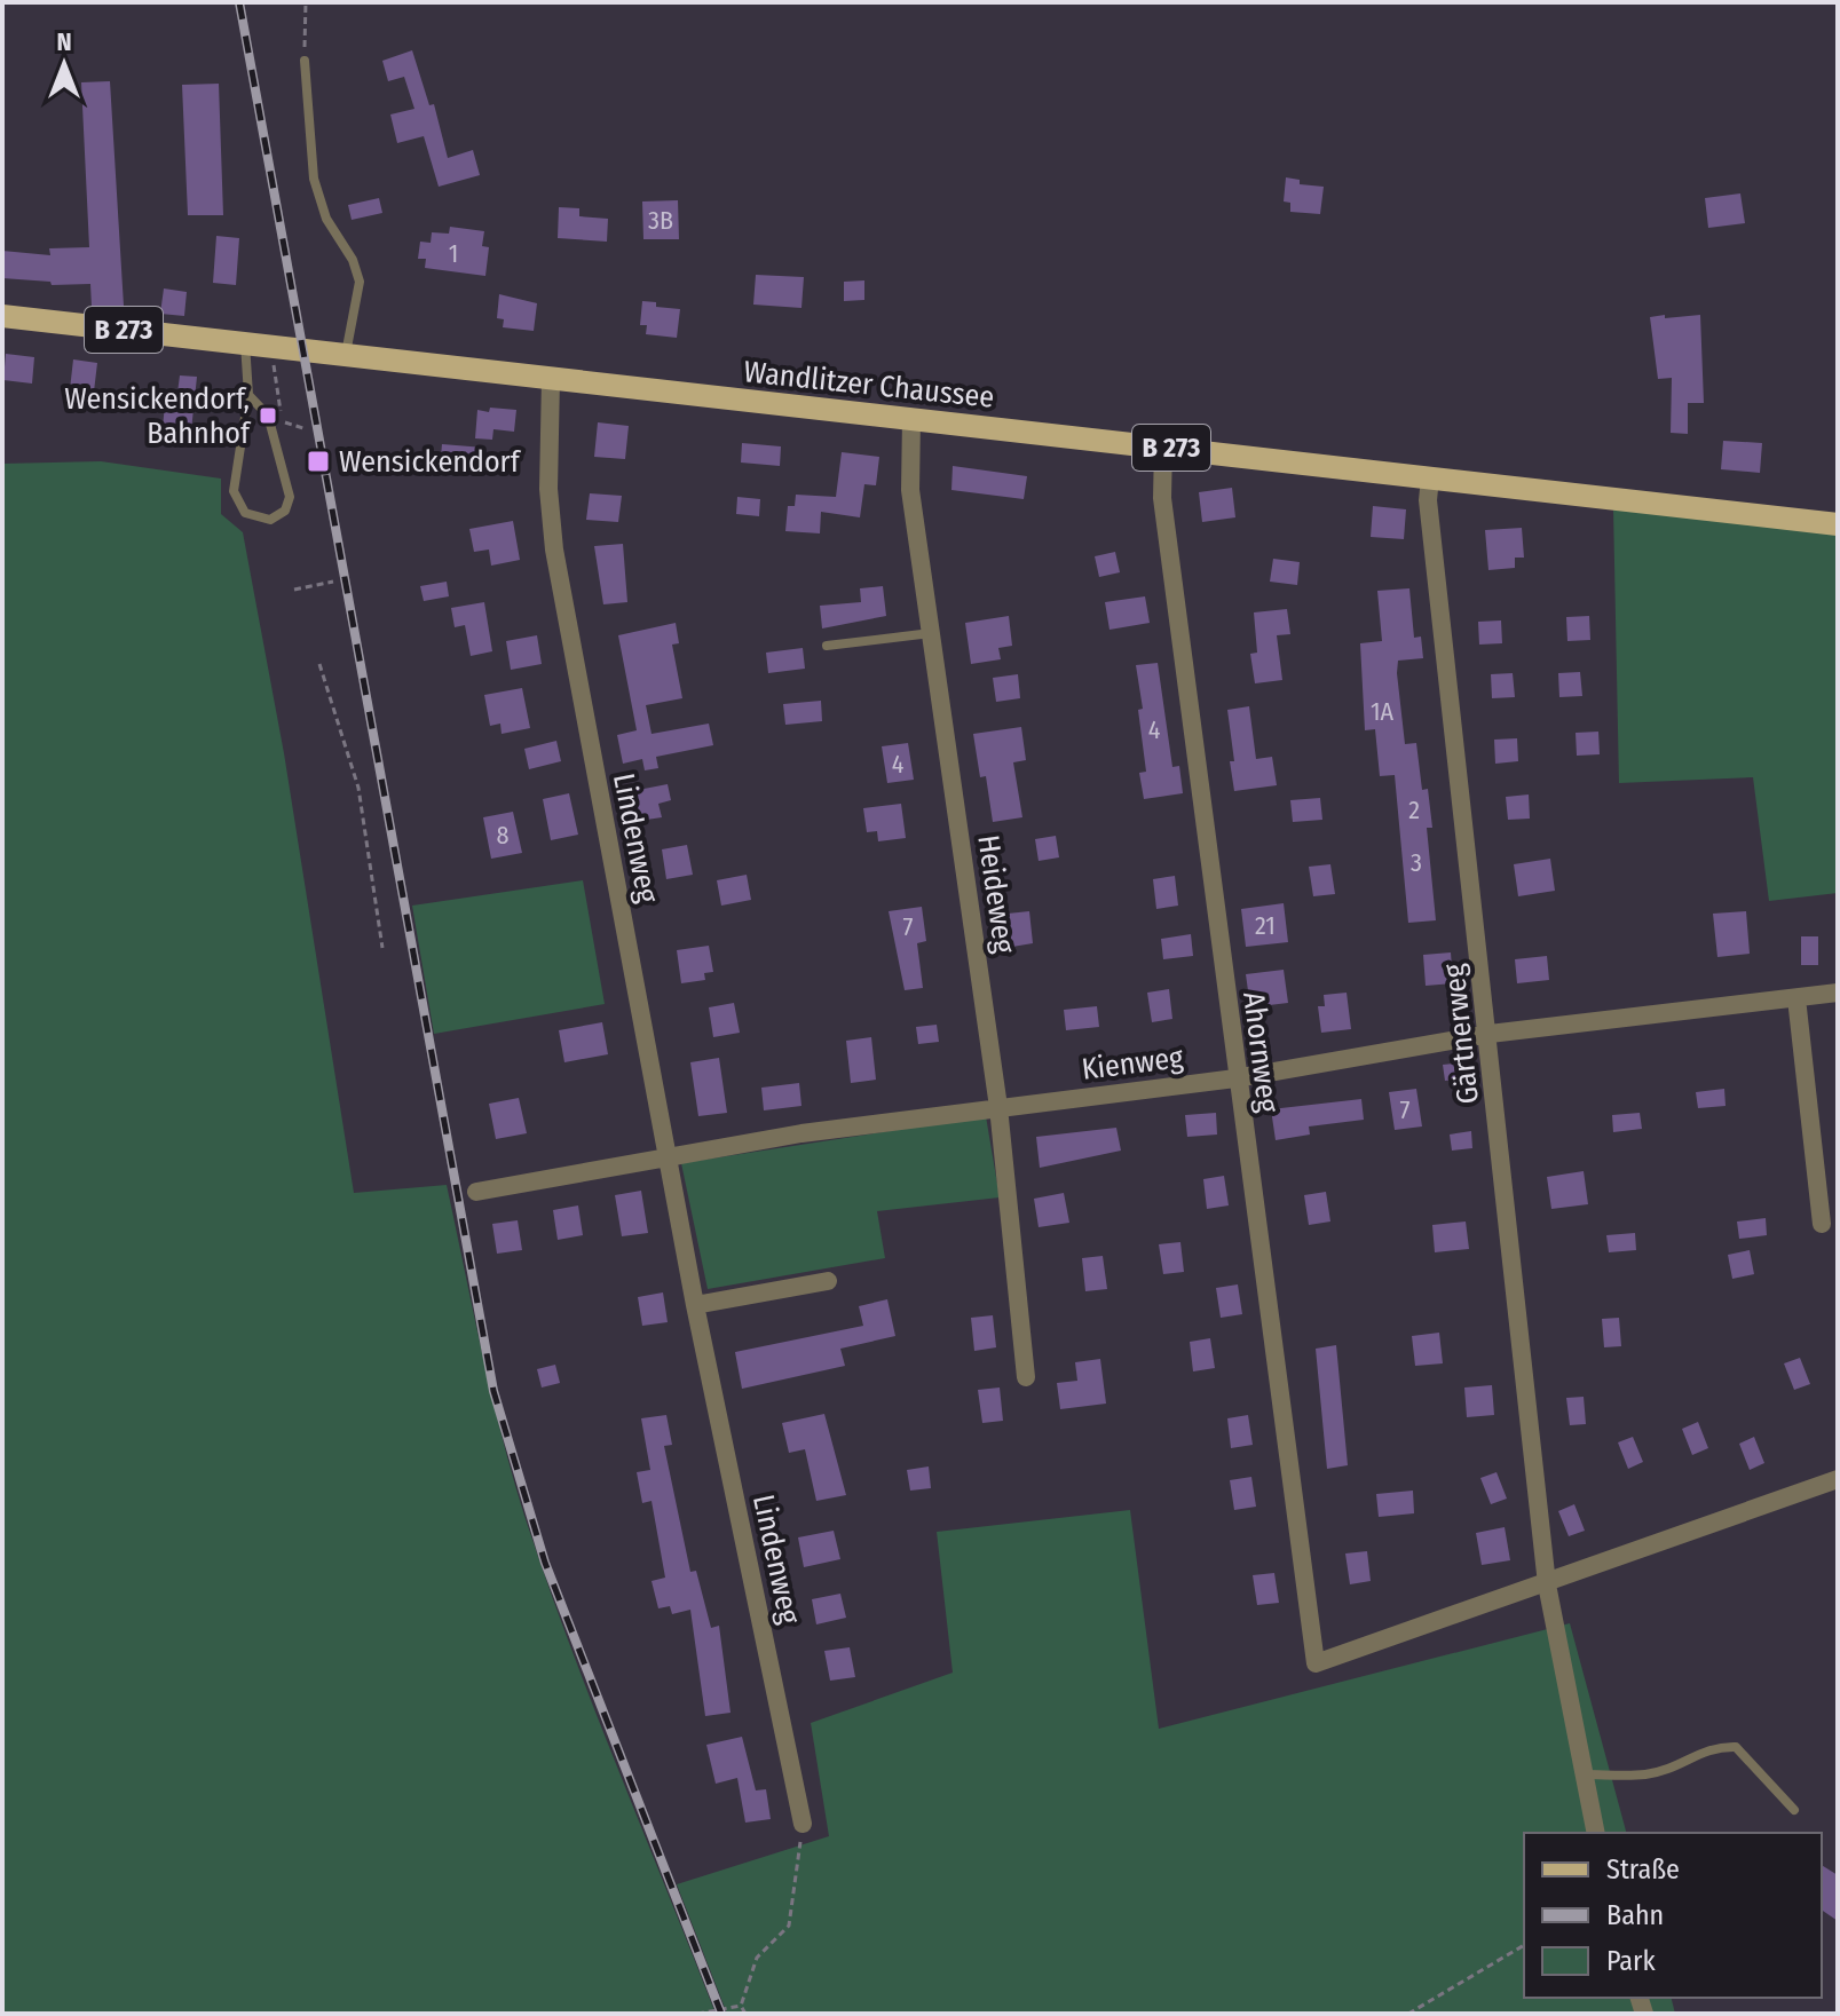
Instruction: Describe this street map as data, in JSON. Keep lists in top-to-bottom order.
{
  "streets": {
    "main road": ["B 273", "Wandlitzer Chaussee"],
    "street": [
      "Lindenweg",
      "Heideweg",
      "Gärtnerweg",
      "Ahornweg",
      "Kienweg"
    ]
  },
  "crossings": [
    ["B 273", "Wandlitzer Chaussee"],
    ["B 273", "Gärtnerweg"],
    ["Wandlitzer Chaussee", "Lindenweg"],
    ["Wandlitzer Chaussee", "Heideweg"],
    ["Wandlitzer Chaussee", "Gärtnerweg"],
    ["Wandlitzer Chaussee", "Ahornweg"],
    ["Lindenweg", "Kienweg"],
    ["Heideweg", "Kienweg"],
    ["Gärtnerweg", "Ahornweg"],
    ["Gärtnerweg", "Kienweg"],
    ["Ahornweg", "Kienweg"]
  ],
  "places": {
    "transit": ["Wensickendorf, Bahnhof", "Wensickendorf"]
  },
  "house_numbers": [
    "3B",
    "1",
    "1A",
    "4",
    "4",
    "2",
    "8",
    "3",
    "21",
    "7",
    "7"
  ],
  "legend": ["Straße", "Bahn", "Park"],
  "north": "top"
}
